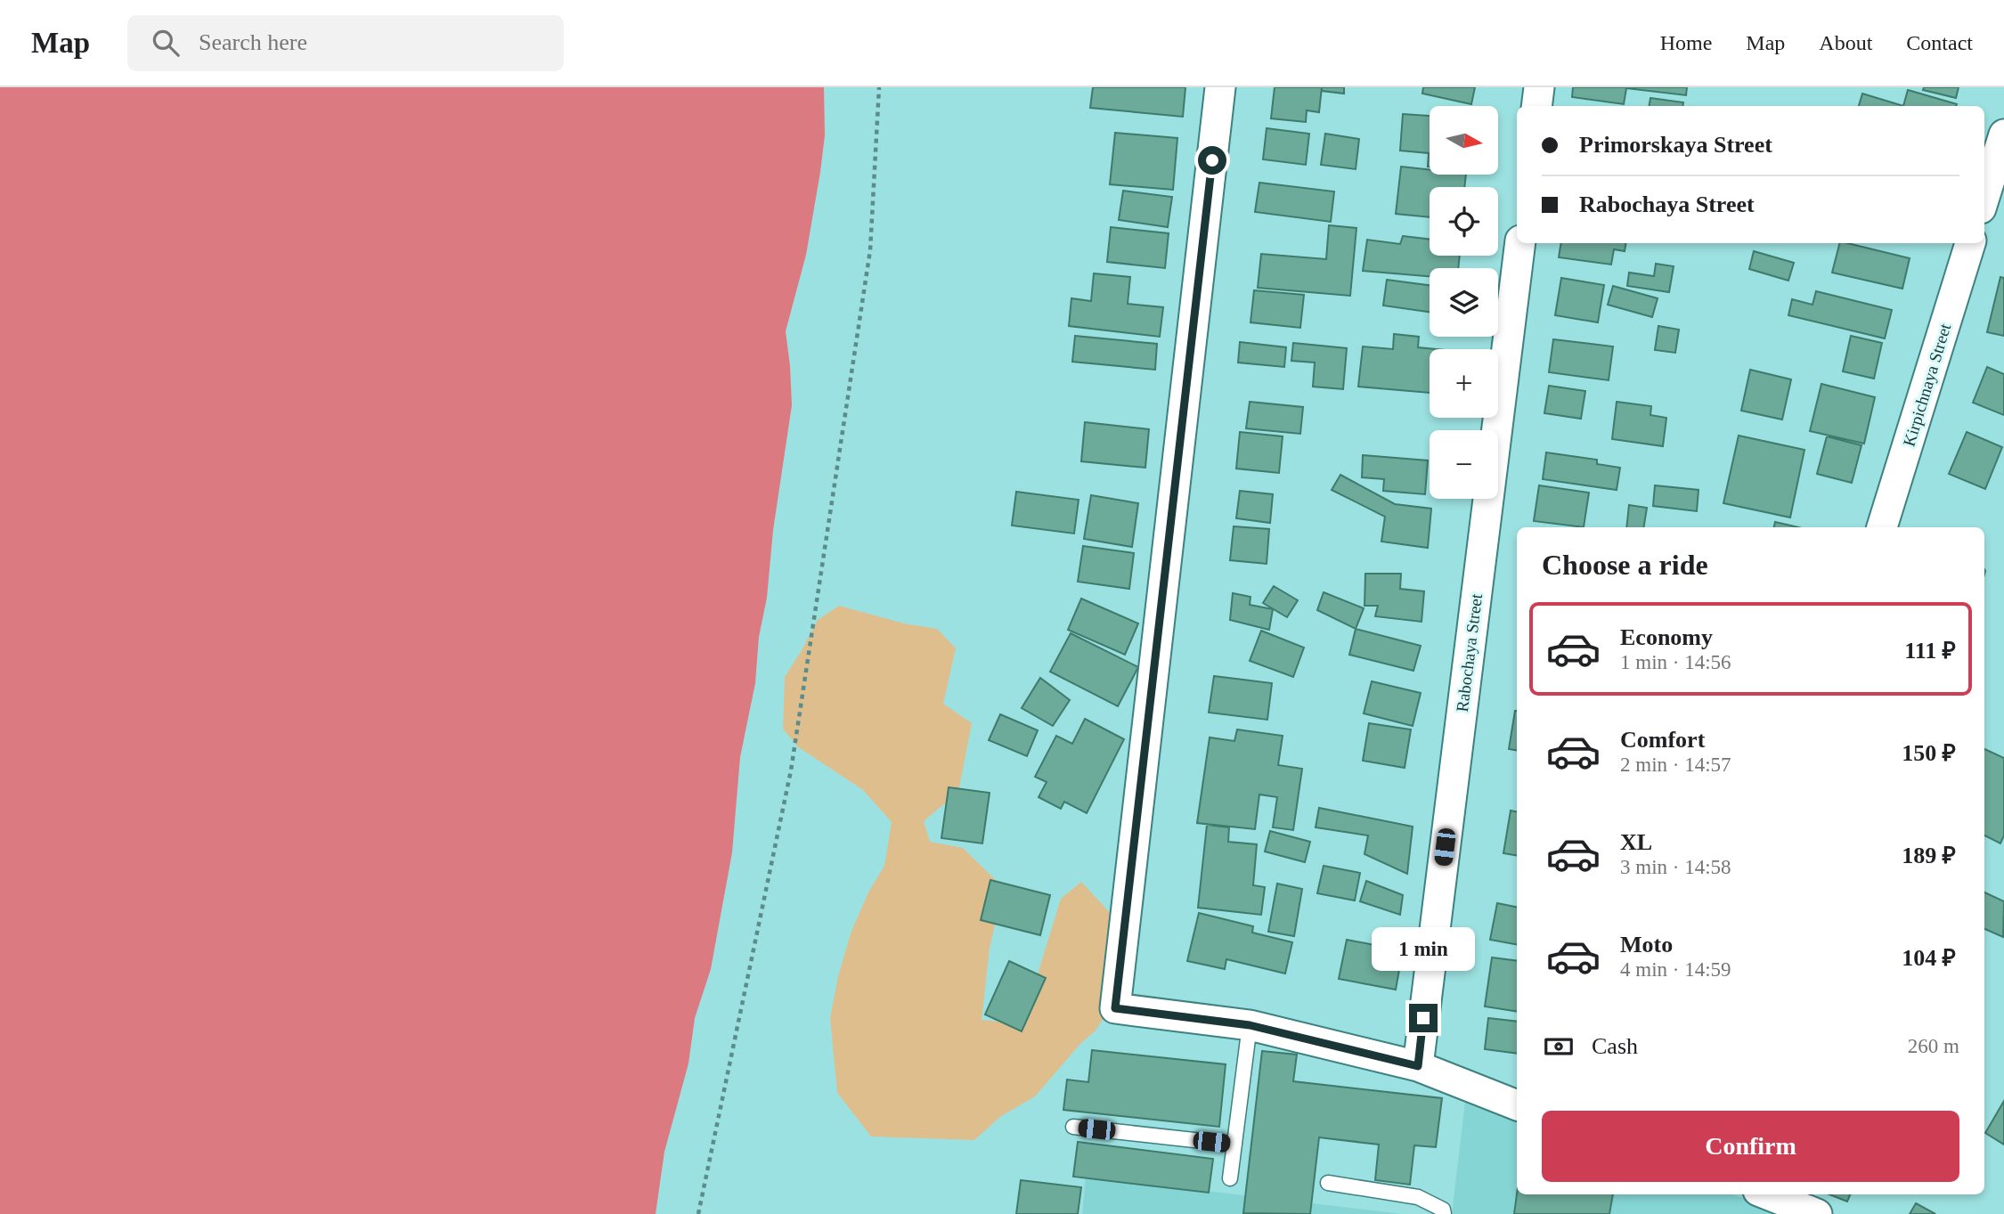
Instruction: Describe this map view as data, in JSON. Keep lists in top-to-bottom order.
{
  "streets": {
    "street": ["Kirpichnaya Street", "Rabochaya Street"]
  },
  "north": "right",
  "page": {
    "header": "Map",
    "search": "Search here",
    "nav": [
      "Home",
      "Map",
      "About",
      "Contact"
    ],
    "map_buttons": ["+", "−"],
    "banner": ["Primorskaya Street", "Rabochaya Street"],
    "heading": "Choose a ride",
    "list": [
      {
        "name": "Economy",
        "note": "1 min · 14:56",
        "value": "111 ₽"
      },
      {
        "name": "Comfort",
        "note": "2 min · 14:57",
        "value": "150 ₽"
      },
      {
        "name": "XL",
        "note": "3 min · 14:58",
        "value": "189 ₽"
      },
      {
        "name": "Moto",
        "note": "4 min · 14:59",
        "value": "104 ₽"
      }
    ],
    "bubble": "1 min",
    "pay": ["Cash", "260 m"],
    "buttons": "Confirm"
  }
}
